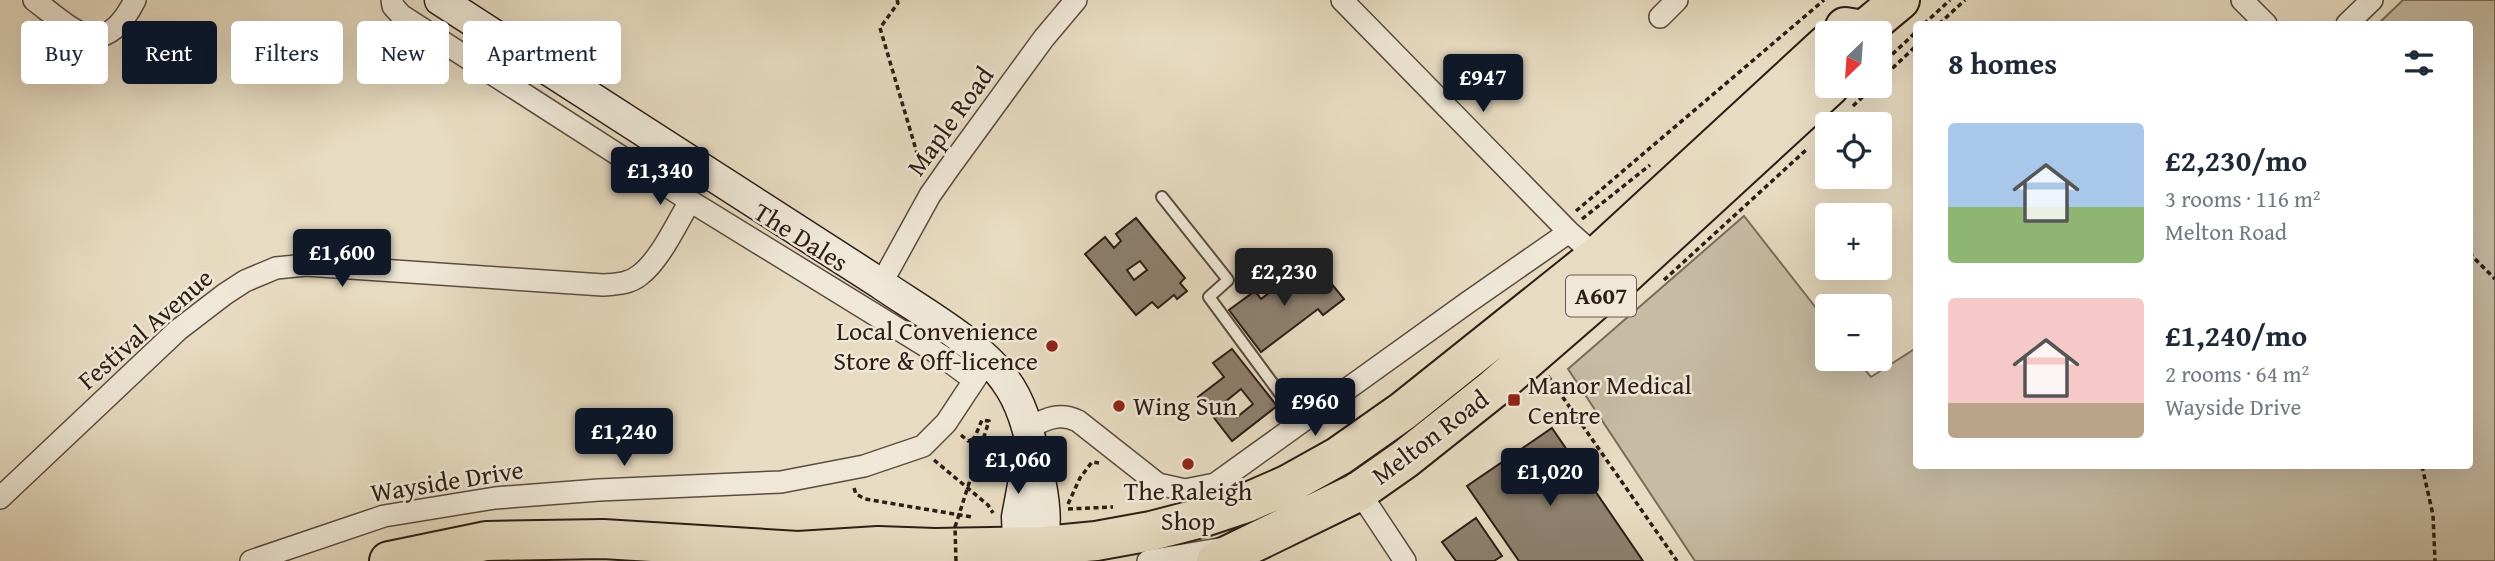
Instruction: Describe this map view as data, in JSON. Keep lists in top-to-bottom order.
{
  "streets": {
    "highway": ["A607", "Melton Road"],
    "street": [
      "Maple Road",
      "The Dales",
      "Festival Avenue",
      "Wayside Drive"
    ]
  },
  "crossings": [
    ["The Dales", "Festival Avenue"],
    ["The Dales", "Wayside Drive"],
    ["A607", "Melton Road"]
  ],
  "places": {
    "other": ["Local Convenience Store & Off-licence", "Wing Sun", "The Raleigh Shop"],
    "transit": ["Manor Medical Centre"]
  },
  "north": "bottom left",
  "page": {
    "map_buttons": ["+", "−"],
    "chip": [
      "Buy",
      "Rent",
      "Filters",
      "New",
      "Apartment"
    ],
    "heading": "8 homes",
    "price": [
      "£947",
      "£1,340",
      "£1,600",
      "£2,230",
      "£960",
      "£1,240",
      "£1,060",
      "£1,020"
    ],
    "list": [
      {
        "name": "£2,230/mo",
        "note": "3 rooms · 116 m² · Melton Road"
      },
      {
        "name": "£1,240/mo",
        "note": "2 rooms · 64 m² · Wayside Drive"
      }
    ]
  }
}
